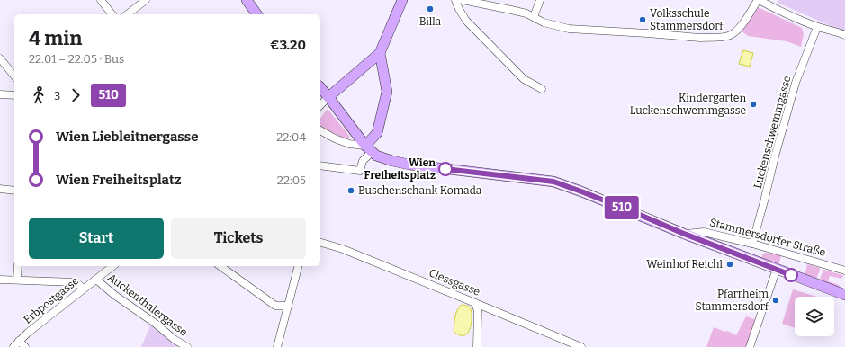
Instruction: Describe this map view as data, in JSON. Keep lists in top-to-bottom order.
{
  "streets": {
    "main road": ["Stammersdorfer Straße"],
    "street": [
      "Luckenschwemmgasse",
      "Clessgasse",
      "Erbpostgasse",
      "Auckenthalergasse"
    ]
  },
  "crossings": [
    ["Luckenschwemmgasse", "Stammersdorfer Straße"],
    ["Erbpostgasse", "Auckenthalergasse"]
  ],
  "places": [
    "Billa",
    "Volksschule Stammersdorf",
    "Kindergarten Luckenschwemmgasse",
    "Wien Freiheitsplatz",
    "Buschenschank Komada",
    "Weinhof Reichl",
    "Pfarrheim Stammersdorf"
  ],
  "lines": ["bus line 510"],
  "page": {
    "on_map": "510",
    "heading": ["4 min", "22:01 – 22:05 · Bus", "€3.20"],
    "legs": ["3", "510"],
    "list": [
      {
        "name": "Wien Liebleitnergasse",
        "value": "22:04"
      },
      {
        "name": "Wien Freiheitsplatz",
        "value": "22:05"
      }
    ],
    "buttons": ["Start", "Tickets"]
  }
}
